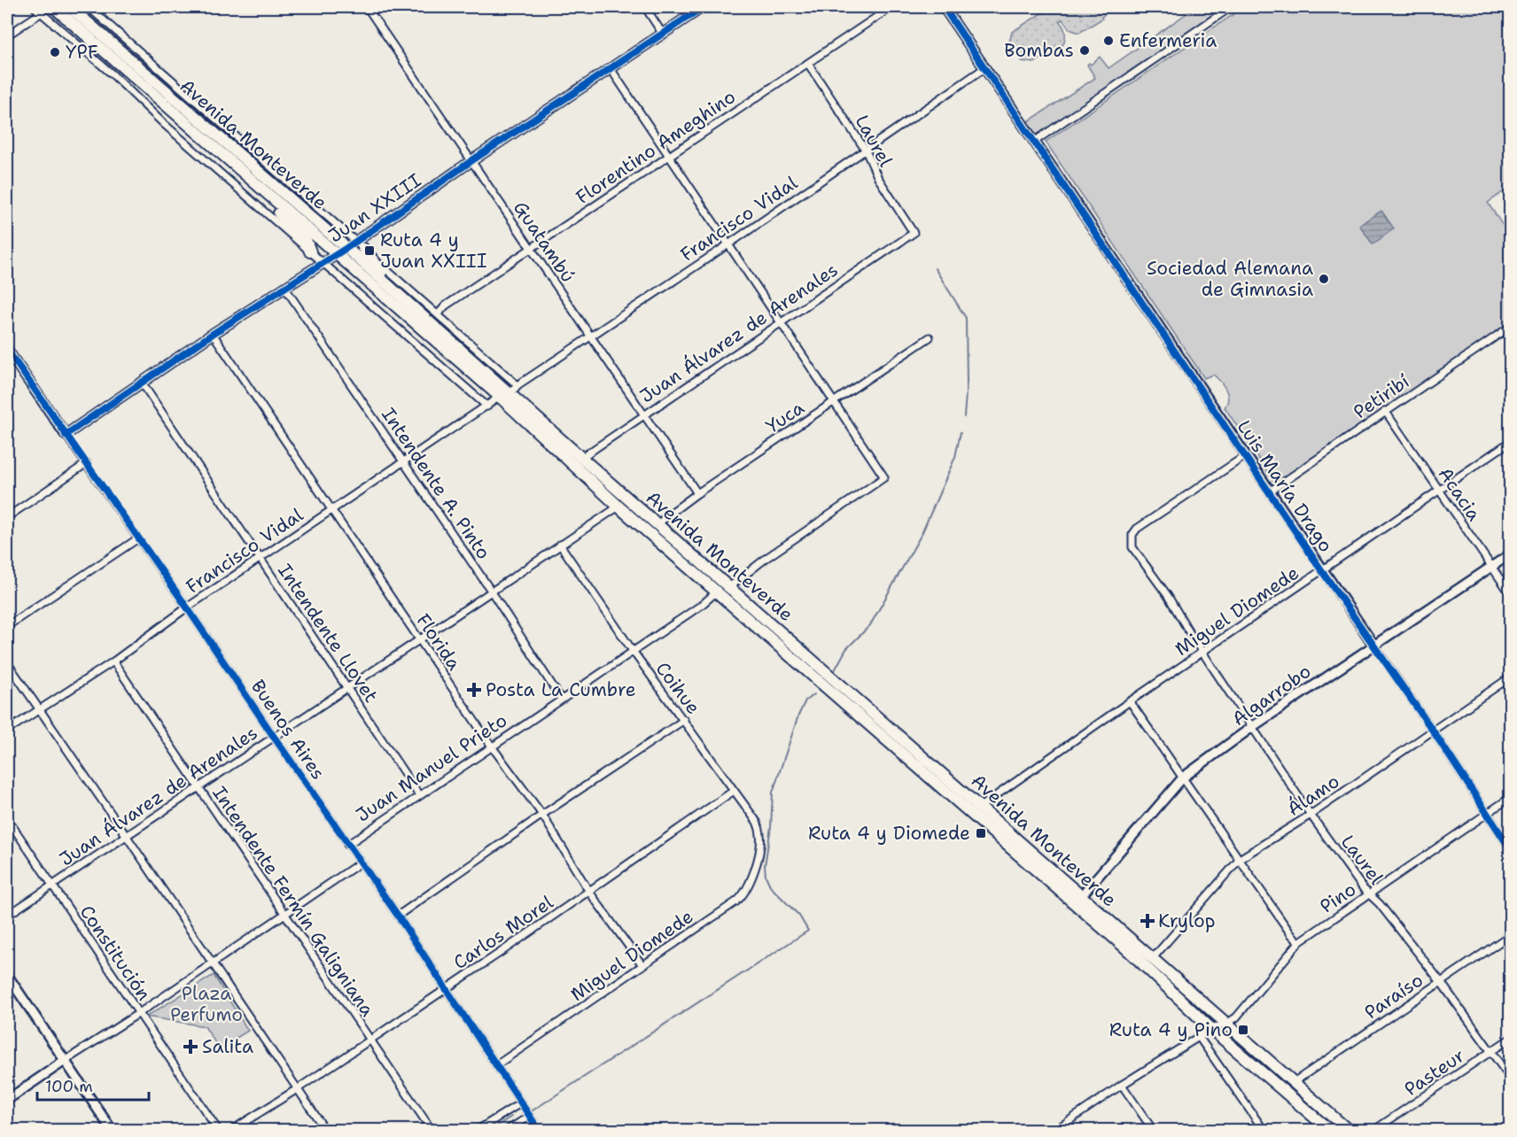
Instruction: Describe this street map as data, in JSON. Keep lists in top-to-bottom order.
{
  "streets": {
    "main road": ["Avenida Monteverde"],
    "street": [
      "Laurel",
      "Florentino Ameghino",
      "Juan XXIII",
      "Francisco Vidal",
      "Guatambú",
      "Juan Álvarez de Arenales",
      "Petiribí",
      "Yuca",
      "Intendente A. Pinto",
      "Luis María Drago",
      "Acacia",
      "Miguel Diomede",
      "Intendente Llovet",
      "Florida",
      "Coihue",
      "Algarrobo",
      "Buenos Aires",
      "Juan Manuel Prieto",
      "Álamo",
      "Pino",
      "Intendente Fermín Galigniana",
      "Carlos Morel",
      "Constitución",
      "Paraíso",
      "Pasteur"
    ]
  },
  "crossings": [
    ["Laurel", "Florentino Ameghino"],
    ["Laurel", "Francisco Vidal"],
    ["Laurel", "Juan Álvarez de Arenales"],
    ["Laurel", "Luis María Drago"],
    ["Laurel", "Miguel Diomede"],
    ["Laurel", "Algarrobo"],
    ["Laurel", "Álamo"],
    ["Laurel", "Pino"],
    ["Laurel", "Paraíso"],
    ["Laurel", "Pasteur"],
    ["Avenida Monteverde", "Juan XXIII"],
    ["Avenida Monteverde", "Francisco Vidal"],
    ["Avenida Monteverde", "Juan Álvarez de Arenales"],
    ["Avenida Monteverde", "Yuca"],
    ["Avenida Monteverde", "Miguel Diomede"],
    ["Avenida Monteverde", "Algarrobo"],
    ["Avenida Monteverde", "Juan Manuel Prieto"],
    ["Avenida Monteverde", "Álamo"],
    ["Avenida Monteverde", "Pino"],
    ["Avenida Monteverde", "Paraíso"],
    ["Florentino Ameghino", "Guatambú"],
    ["Juan XXIII", "Guatambú"],
    ["Juan XXIII", "Intendente A. Pinto"],
    ["Juan XXIII", "Intendente Llovet"],
    ["Juan XXIII", "Florida"],
    ["Juan XXIII", "Buenos Aires"],
    ["Francisco Vidal", "Guatambú"],
    ["Francisco Vidal", "Intendente A. Pinto"],
    ["Francisco Vidal", "Luis María Drago"],
    ["Francisco Vidal", "Intendente Llovet"],
    ["Francisco Vidal", "Florida"],
    ["Francisco Vidal", "Buenos Aires"],
    ["Francisco Vidal", "Intendente Fermín Galigniana"],
    ["Guatambú", "Juan Álvarez de Arenales"],
    ["Guatambú", "Yuca"],
    ["Juan Álvarez de Arenales", "Intendente A. Pinto"],
    ["Juan Álvarez de Arenales", "Intendente Llovet"],
    ["Juan Álvarez de Arenales", "Florida"],
    ["Juan Álvarez de Arenales", "Coihue"],
    ["Juan Álvarez de Arenales", "Buenos Aires"],
    ["Juan Álvarez de Arenales", "Intendente Fermín Galigniana"],
    ["Juan Álvarez de Arenales", "Constitución"],
    ["Petiribí", "Luis María Drago"],
    ["Petiribí", "Acacia"],
    ["Intendente A. Pinto", "Juan Manuel Prieto"],
    ["Luis María Drago", "Miguel Diomede"],
    ["Luis María Drago", "Algarrobo"],
    ["Luis María Drago", "Álamo"],
    ["Luis María Drago", "Pino"],
    ["Acacia", "Miguel Diomede"],
    ["Acacia", "Algarrobo"],
    ["Miguel Diomede", "Florida"],
    ["Miguel Diomede", "Coihue"],
    ["Miguel Diomede", "Buenos Aires"],
    ["Intendente Llovet", "Juan Manuel Prieto"],
    ["Florida", "Juan Manuel Prieto"],
    ["Florida", "Carlos Morel"],
    ["Coihue", "Juan Manuel Prieto"],
    ["Coihue", "Carlos Morel"],
    ["Buenos Aires", "Juan Manuel Prieto"],
    ["Buenos Aires", "Carlos Morel"],
    ["Intendente Fermín Galigniana", "Carlos Morel"]
  ],
  "parks": ["Plaza Perfumo"],
  "places": {
    "other": [
      "Enfermeria",
      "Bombas",
      "YPF",
      "Sociedad Alemana de Gimnasia"
    ],
    "transit": ["Ruta 4 y Juan XXIII", "Ruta 4 y Diomede", "Ruta 4 y Pino"],
    "health": ["Posta La Cumbre", "Krylop", "Salita"]
  },
  "scale_bar": "100 m"
}
